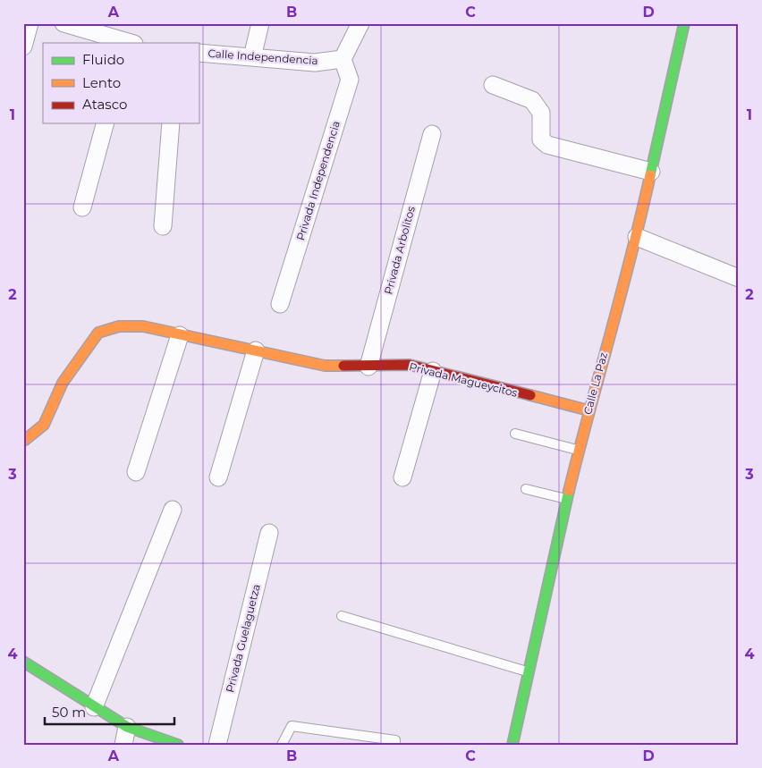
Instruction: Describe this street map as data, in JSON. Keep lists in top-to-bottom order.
{
  "streets": {
    "main road": ["Privada Magueycitos", "Calle La Paz"],
    "street": [
      "Calle Independencia",
      "Privada Independencia",
      "Privada Arbolitos",
      "Privada Guelaguetza"
    ]
  },
  "crossings": [
    ["Calle Independencia", "Privada Independencia"],
    ["Privada Arbolitos", "Privada Magueycitos"],
    ["Privada Magueycitos", "Calle La Paz"]
  ],
  "legend": ["Fluido", "Lento", "Atasco"],
  "scale_bar": "50 m",
  "grid": {
    "columns": [
      "A",
      "B",
      "C",
      "D"
    ],
    "rows": [
      "1",
      "2",
      "3",
      "4"
    ]
  }
}
